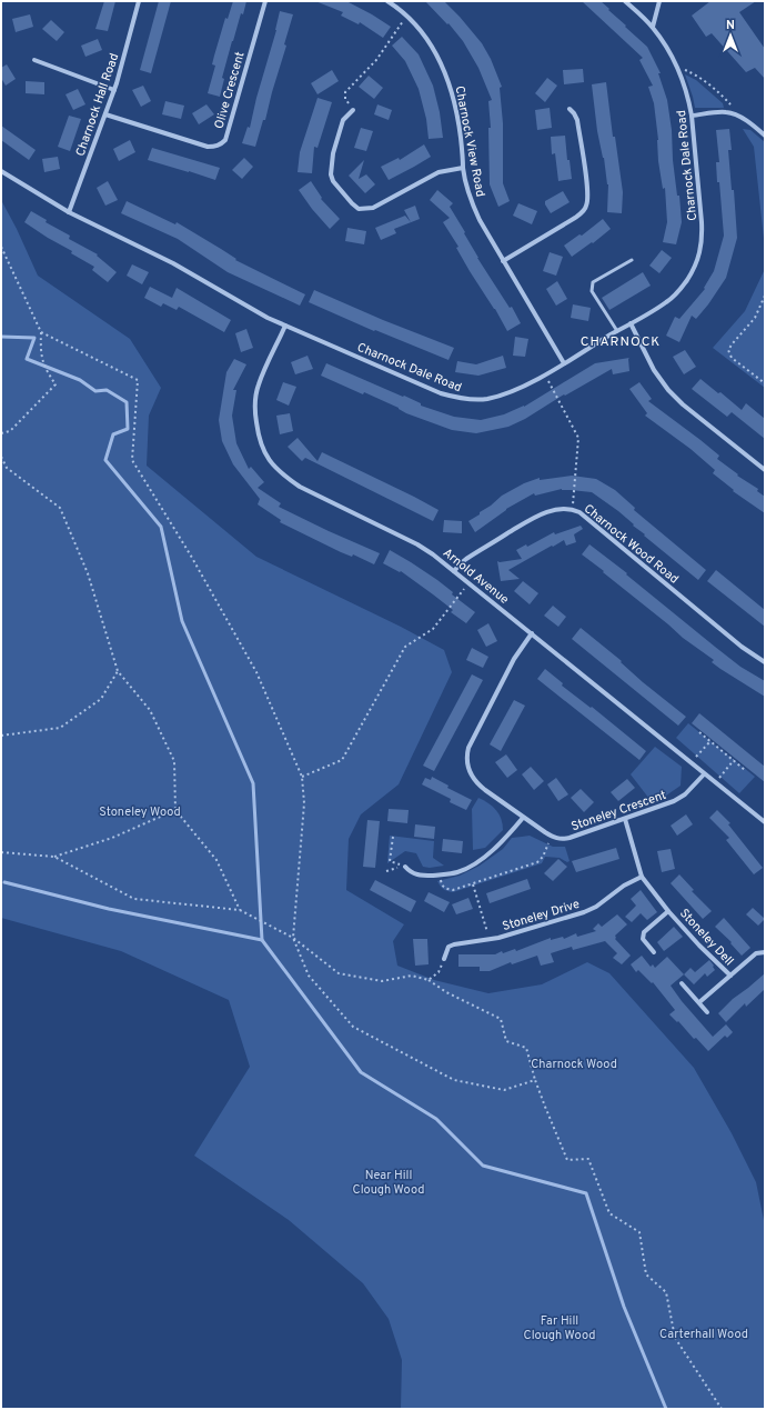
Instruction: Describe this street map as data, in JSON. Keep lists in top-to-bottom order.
{
  "streets": {
    "street": [
      "Olive Crescent",
      "Charnock Hall Road",
      "Charnock View Road",
      "Charnock Dale Road",
      "Charnock Wood Road",
      "Arnold Avenue",
      "Stoneley Crescent",
      "Stoneley Drive",
      "Stoneley Dell"
    ]
  },
  "crossings": [
    ["Olive Crescent", "Charnock Hall Road"],
    ["Charnock Hall Road", "Charnock Dale Road"],
    ["Charnock View Road", "Charnock Dale Road"],
    ["Charnock Dale Road", "Arnold Avenue"],
    ["Charnock Wood Road", "Arnold Avenue"],
    ["Arnold Avenue", "Stoneley Crescent"],
    ["Stoneley Crescent", "Stoneley Dell"],
    ["Stoneley Drive", "Stoneley Dell"]
  ],
  "districts": ["CHARNOCK"],
  "parks": [
    "Stoneley Wood",
    "Charnock Wood",
    "Near Hill Clough Wood",
    "Far Hill Clough Wood",
    "Carterhall Wood"
  ],
  "north": "top"
}
